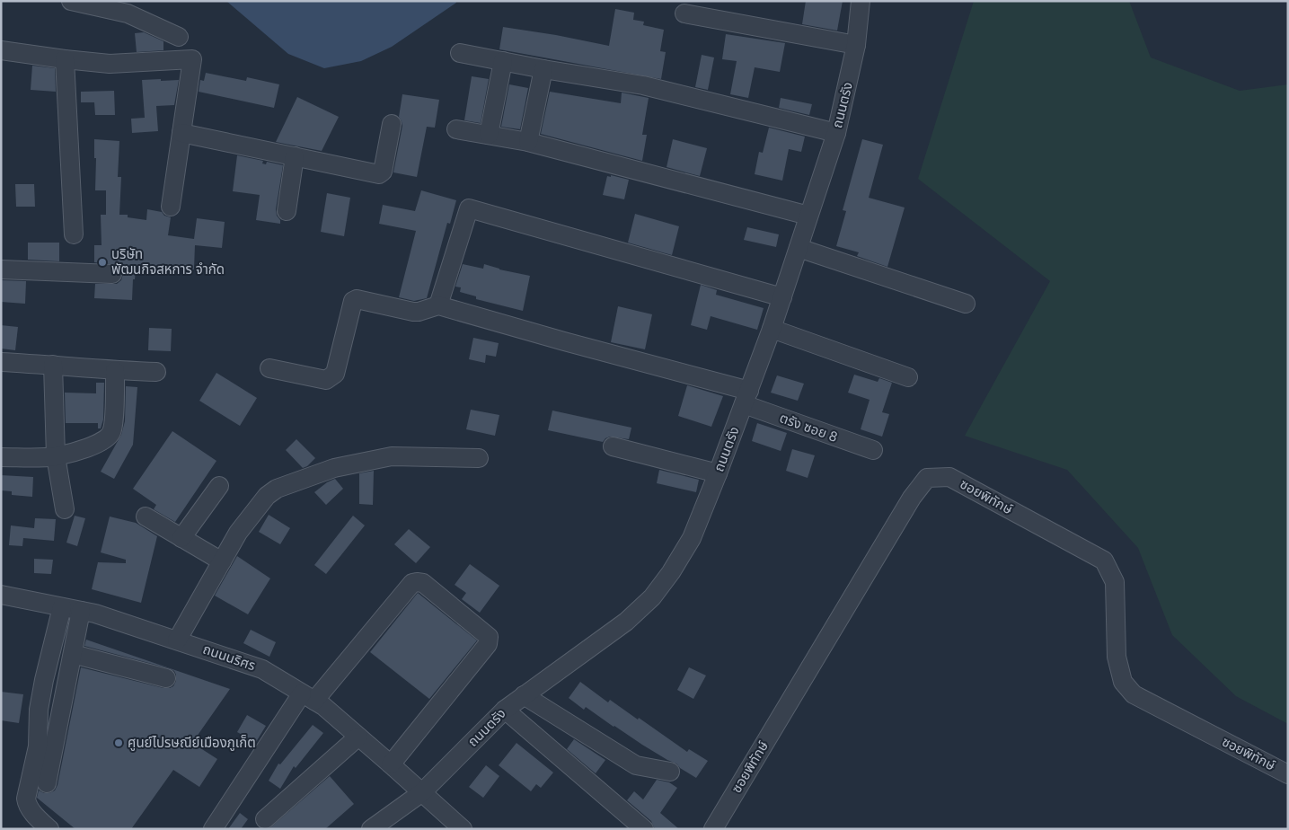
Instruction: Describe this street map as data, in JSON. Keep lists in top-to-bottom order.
{
  "streets": {
    "street": [
      "ถนนตรัง",
      "ตรัง ซอย 8",
      "ซอยพิทักษ์",
      "ถนนนริศร"
    ]
  },
  "crossings": [
    ["ถนนตรัง", "ตรัง ซอย 8"],
    ["ถนนตรัง", "ถนนนริศร"]
  ],
  "places": ["บริษัท พัฒนกิจสหการ จำกัด", "ศูนย์ไปรษณีย์เมืองภูเก็ต"]
}
